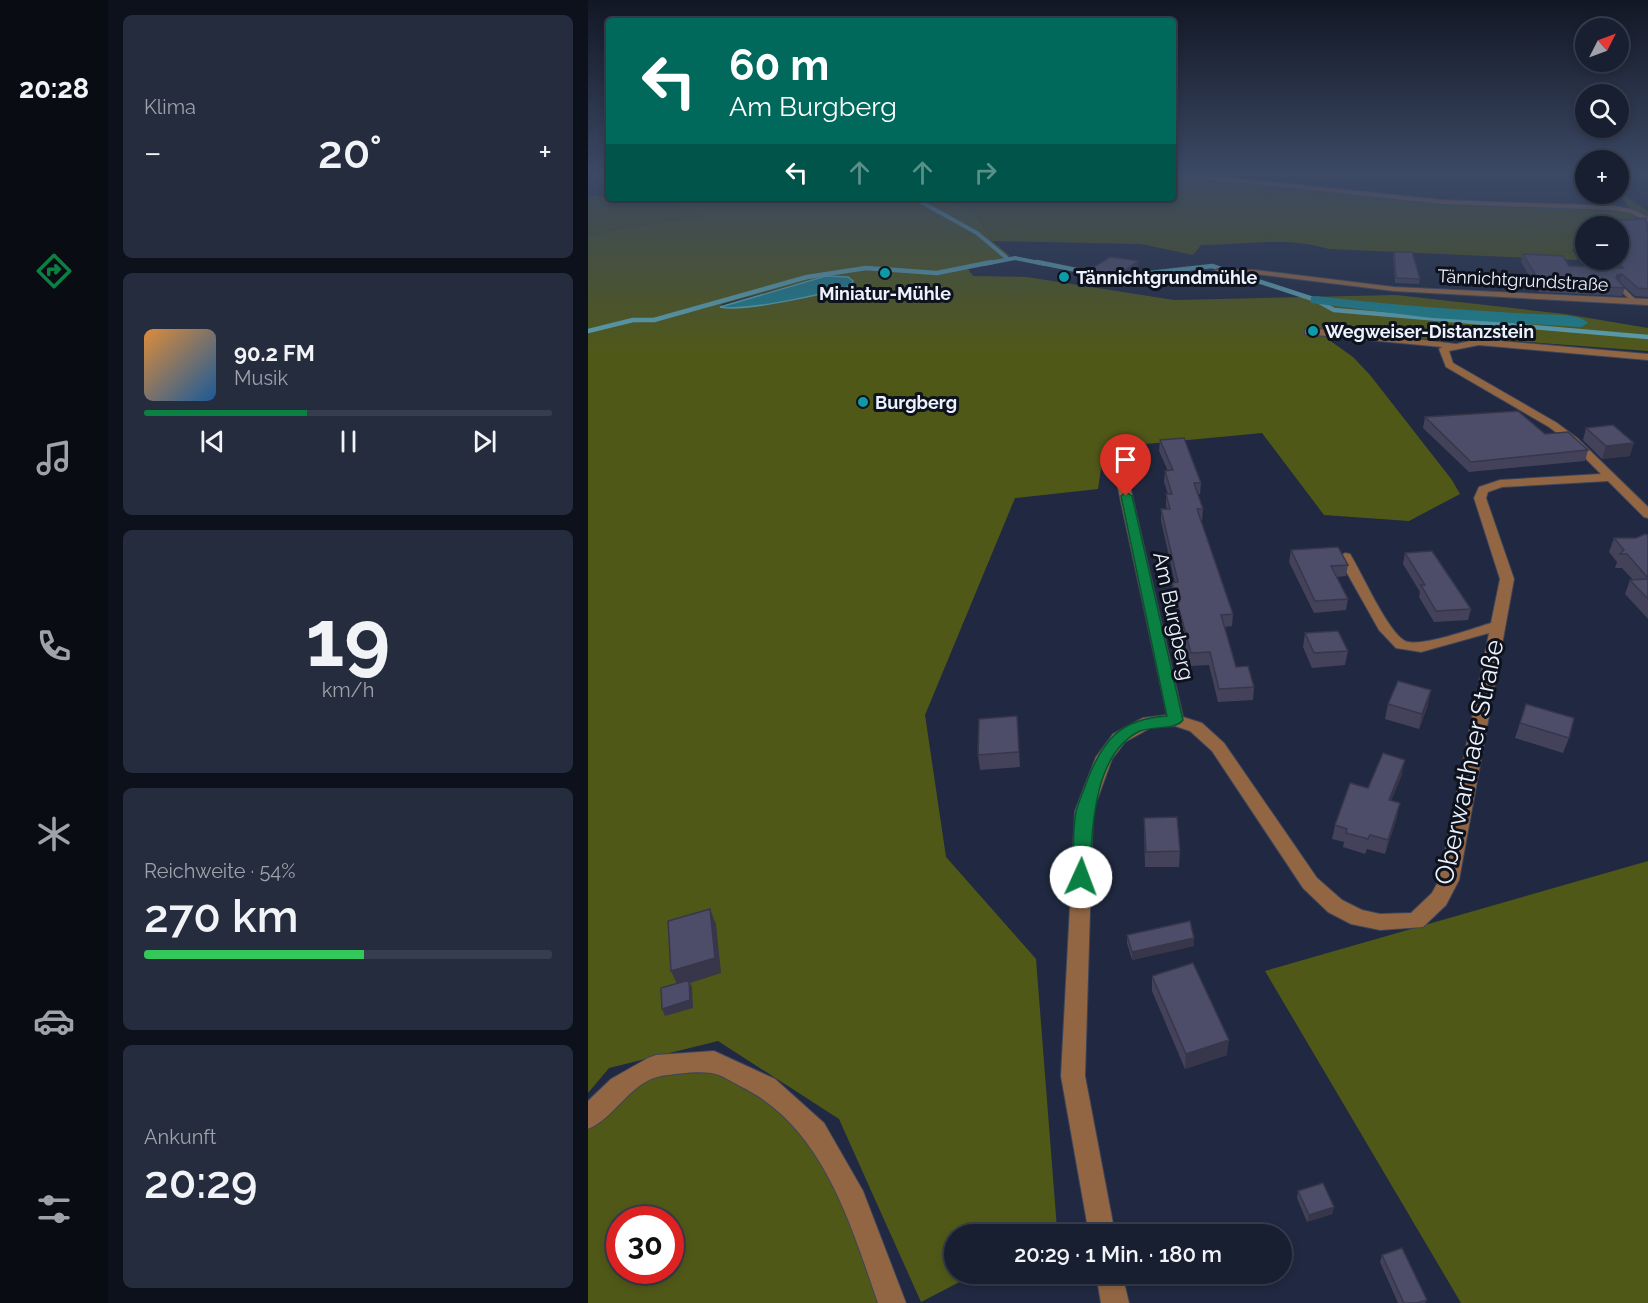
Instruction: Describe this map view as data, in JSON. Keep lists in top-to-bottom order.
{
  "streets": {
    "street": ["Tännichtgrundstraße", "Am Burgberg", "Oberwarthaer Straße"]
  },
  "crossings": [
    ["Am Burgberg", "Oberwarthaer Straße"]
  ],
  "places": [
    "Miniatur-Mühle",
    "Tännichtgrundmühle",
    "Wegweiser-Distanzstein",
    "Burgberg"
  ],
  "north": "top right",
  "page": {
    "tabs": "20:28",
    "tile": [
      "Klima",
      ["19", "km/h"],
      ["Reichweite · 54%", "270 km"],
      ["Ankunft", "20:29"]
    ],
    "map_buttons": ["+", "−"],
    "turn": ["60 m", "Am Burgberg"],
    "heat": ["−", "20°", "+"],
    "song": ["90.2 FM", "Musik"],
    "limit": "30",
    "trip": "20:29 · 1 Min. · 180 m"
  }
}
